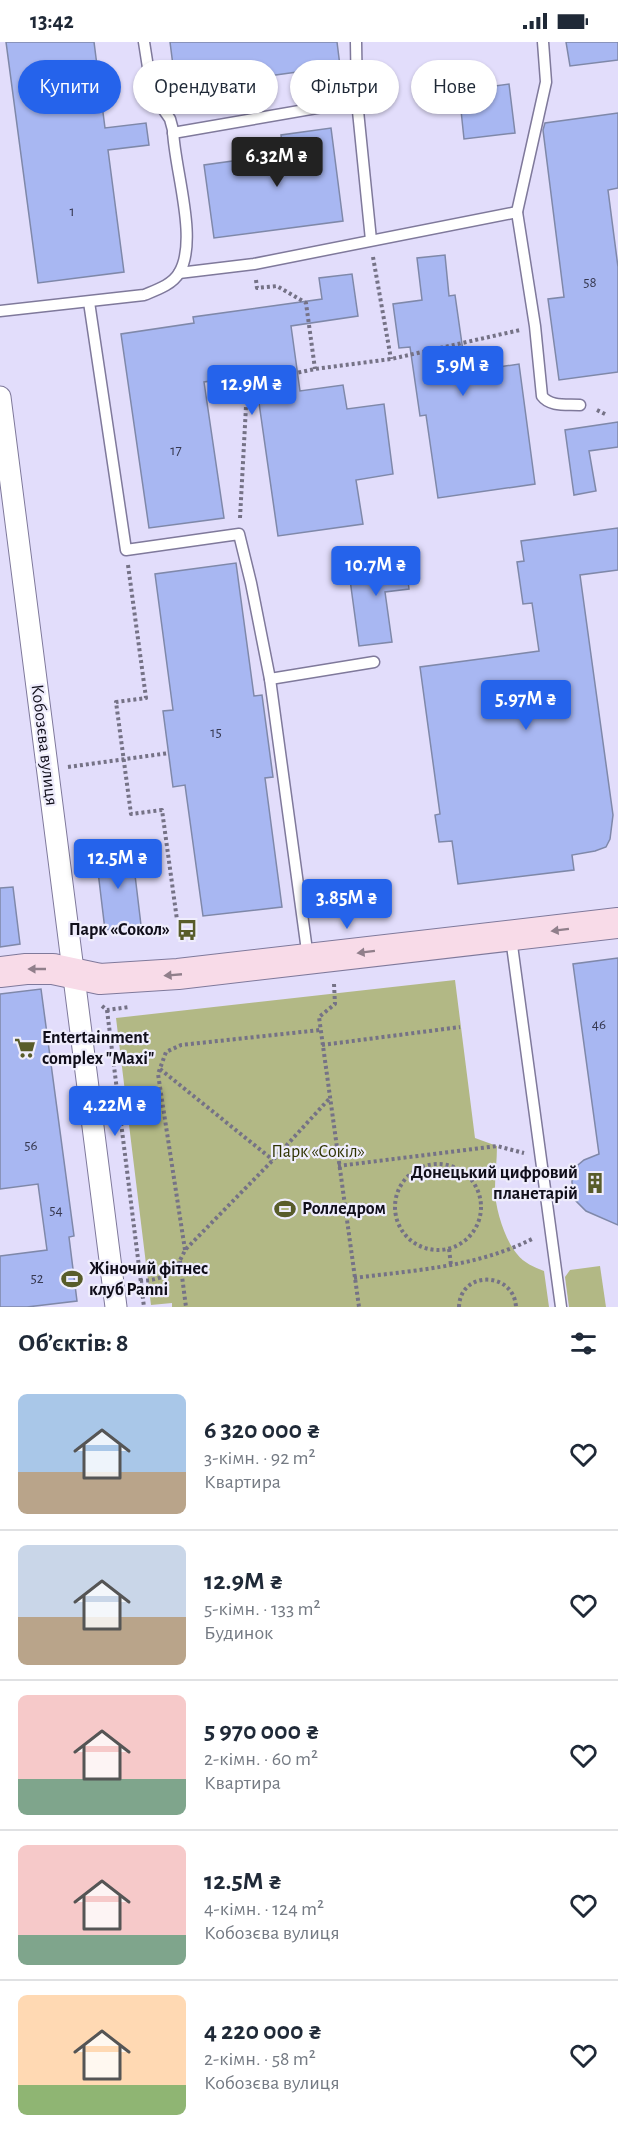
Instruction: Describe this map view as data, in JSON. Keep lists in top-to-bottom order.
{
  "streets": {
    "street": ["Кобозєва вулиця"]
  },
  "parks": ["Парк «Сокіл»"],
  "places": {
    "bus stop": ["Парк «Сокол»"],
    "supermarket": ["Entertainment complex \"Maxi\""],
    "building": ["Донецький цифровий планетарій"],
    "sports": ["Ролледром", "Жіночий фітнес клуб Panni"]
  },
  "house_numbers": [
    "1",
    "58",
    "17",
    "15",
    "46",
    "56",
    "54",
    "52"
  ],
  "page": {
    "status": "13:42",
    "chip": [
      "Купити",
      "Орендувати",
      "Фільтри",
      "Нове"
    ],
    "price": [
      "6.32M ₴",
      "5.9M ₴",
      "12.9M ₴",
      "10.7M ₴",
      "5.97M ₴",
      "12.5M ₴",
      "3.85M ₴",
      "4.22M ₴"
    ],
    "heading": "Об’єктів: 8",
    "list": [
      {
        "name": "6 320 000 ₴",
        "note": "3-кімн. · 92 m² · Квартира"
      },
      {
        "name": "12.9M ₴",
        "note": "5-кімн. · 133 m² · Будинок"
      },
      {
        "name": "5 970 000 ₴",
        "note": "2-кімн. · 60 m² · Квартира"
      },
      {
        "name": "12.5M ₴",
        "note": "4-кімн. · 124 m² · Кобозєва вулиця"
      },
      {
        "name": "4 220 000 ₴",
        "note": "2-кімн. · 58 m² · Кобозєва вулиця"
      }
    ]
  }
}
